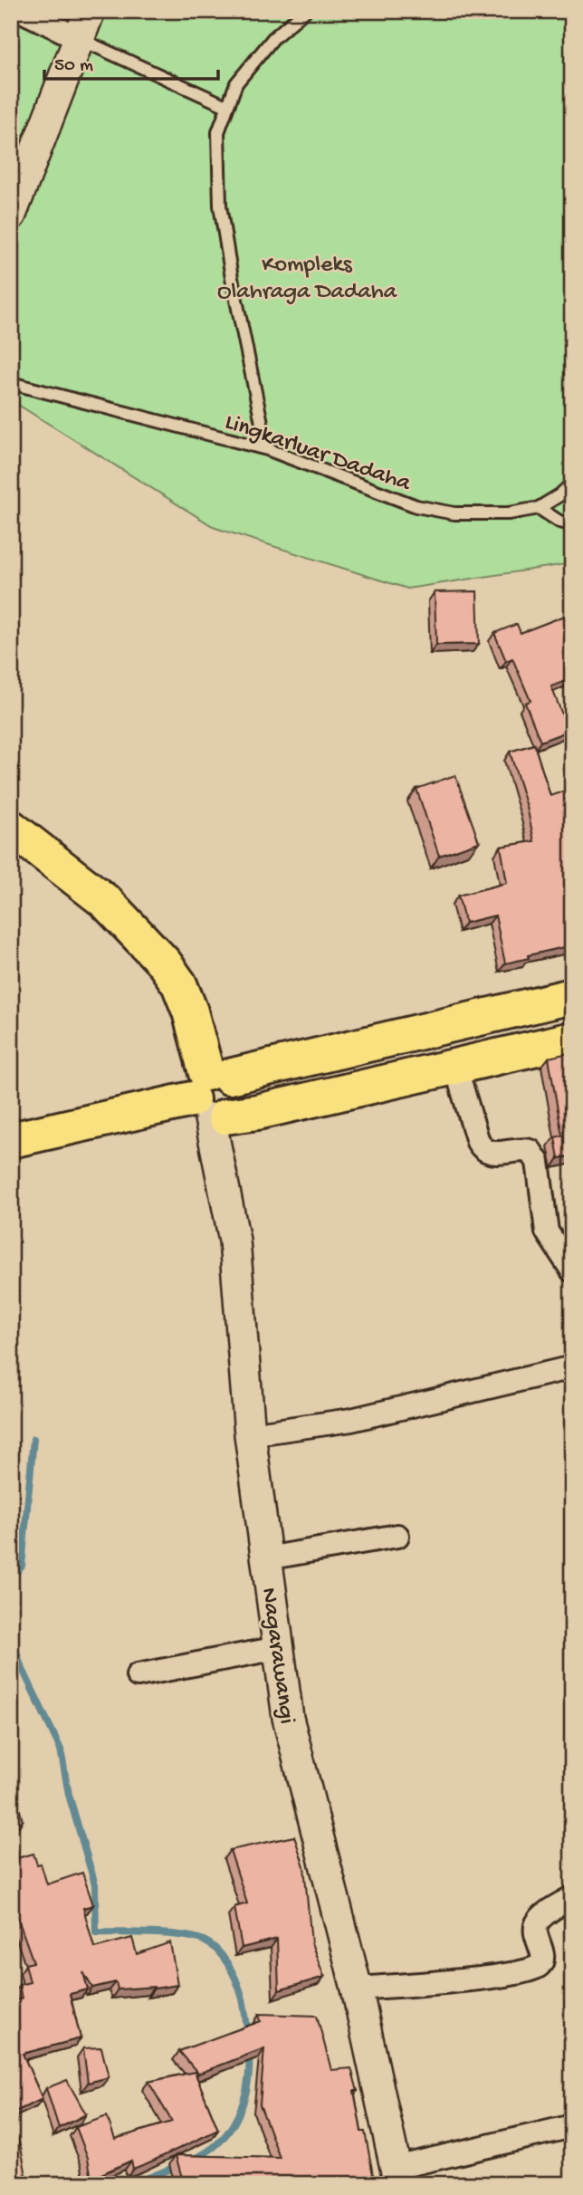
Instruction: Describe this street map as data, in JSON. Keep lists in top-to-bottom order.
{
  "streets": {
    "main road": ["Nagarawangi"],
    "lane": ["Lingkarluar Dadaha"]
  },
  "parks": ["Kompleks Olahraga Dadaha"],
  "scale_bar": "50 m"
}
